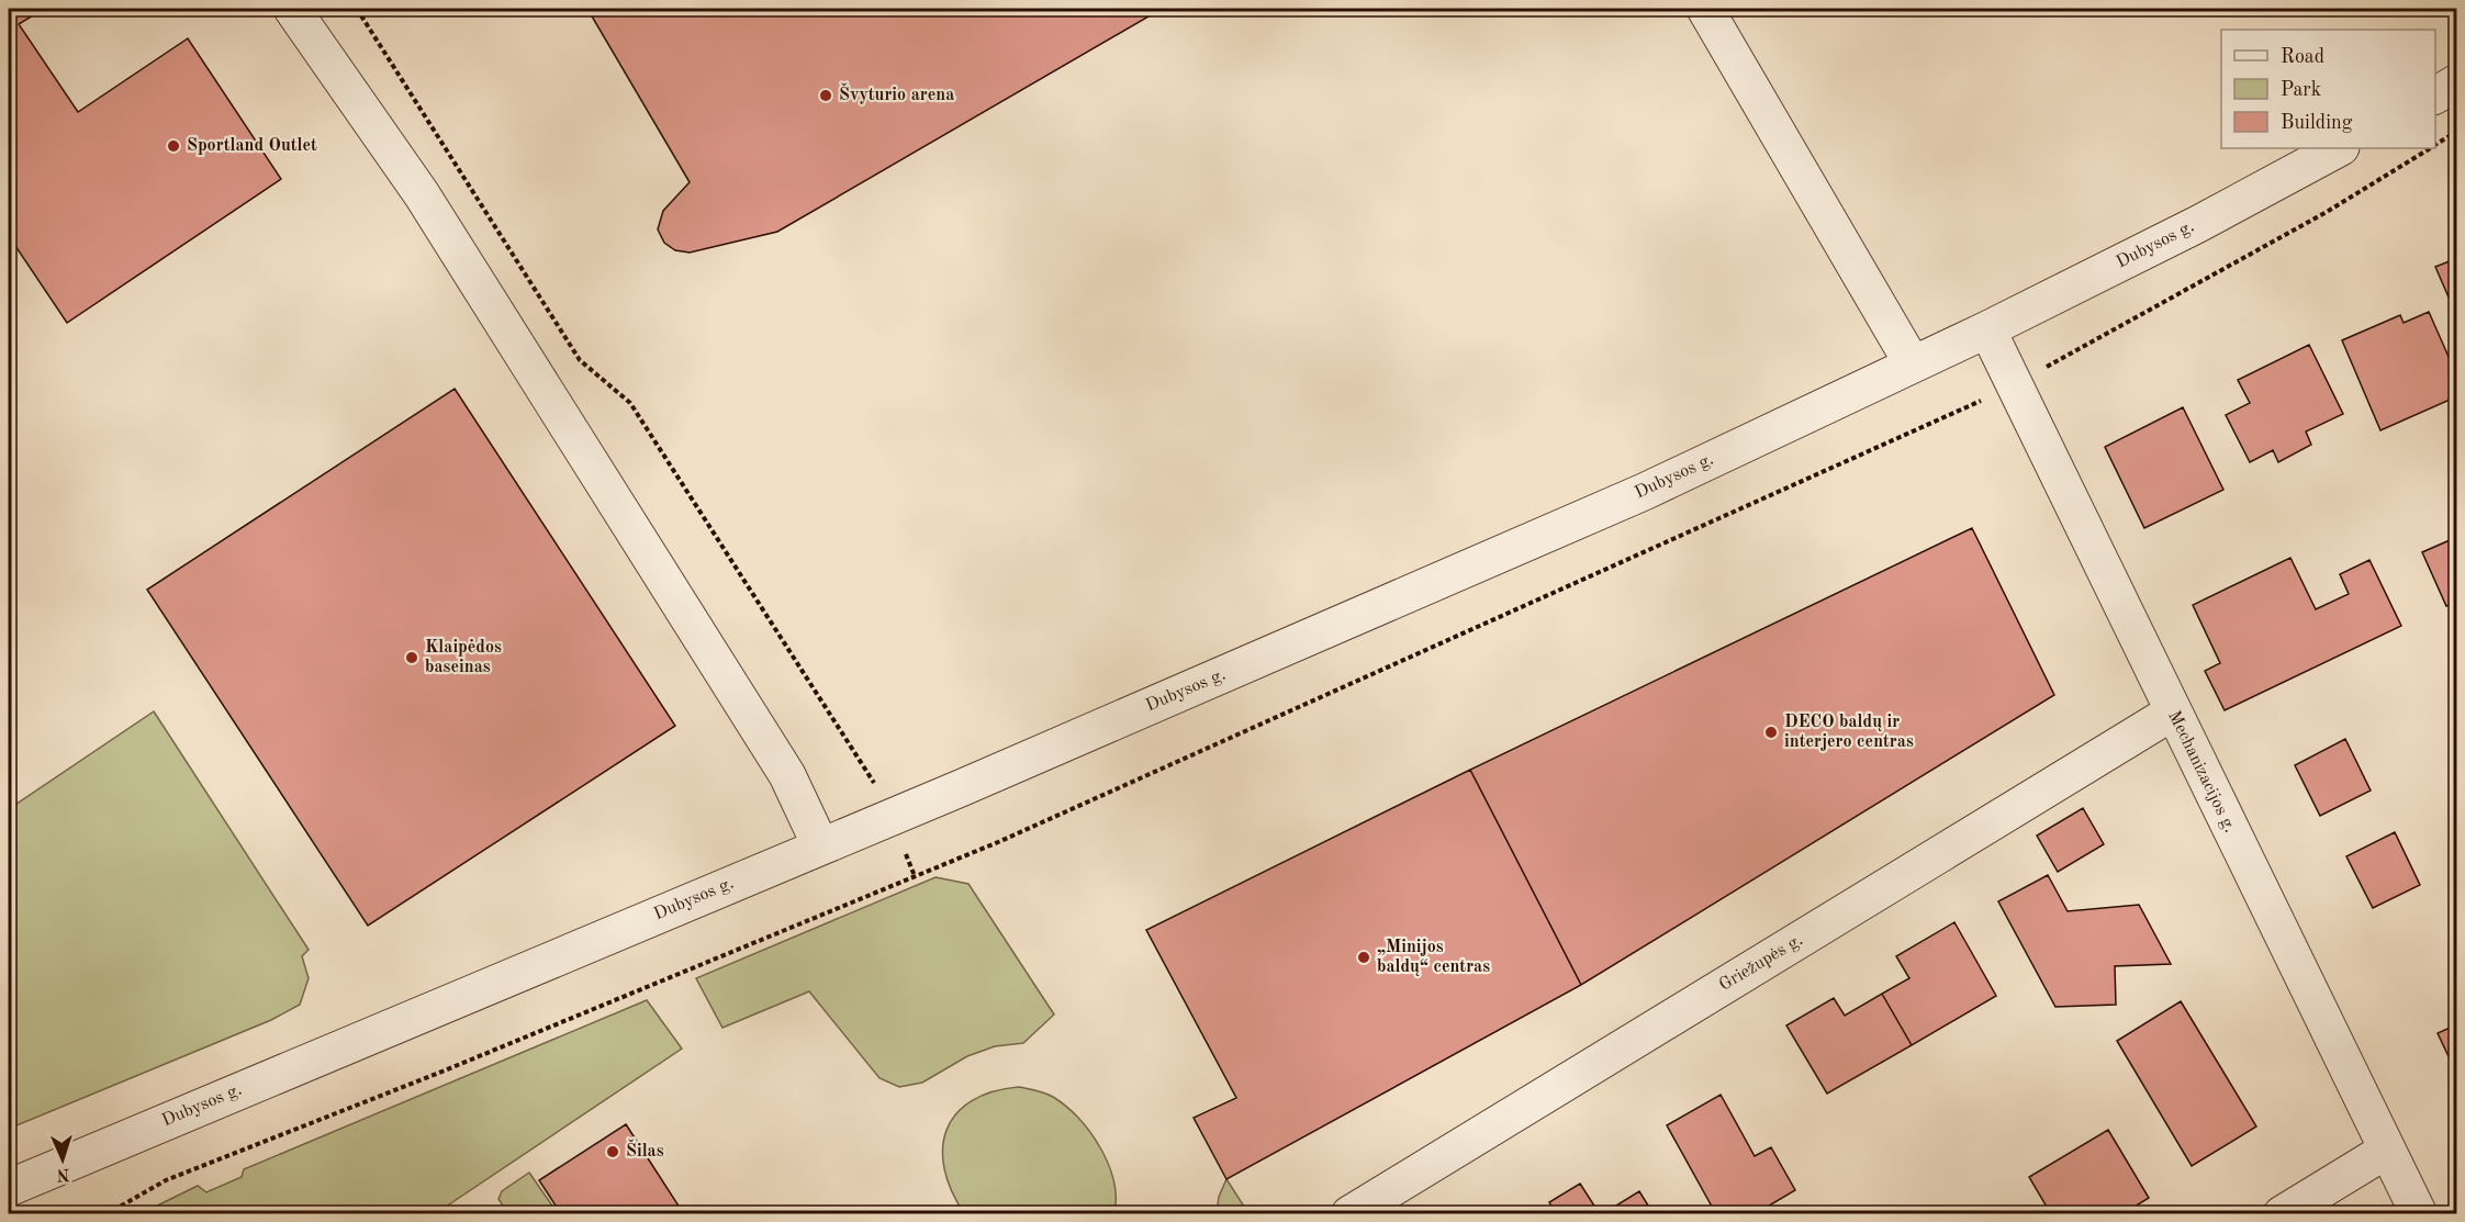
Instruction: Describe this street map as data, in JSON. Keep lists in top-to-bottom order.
{
  "streets": {
    "street": ["Dubysos g.", "Mechanizacijos g.", "Griežupės g."]
  },
  "crossings": [
    ["Dubysos g.", "Mechanizacijos g."],
    ["Mechanizacijos g.", "Griežupės g."]
  ],
  "places": [
    "Švyturio arena",
    "Sportland Outlet",
    "Klaipėdos baseinas",
    "DECO baldų ir interjero centras",
    "„Minijos baldų“ centras",
    "Šilas"
  ],
  "legend": ["Road", "Park", "Building"],
  "north": "bottom"
}
